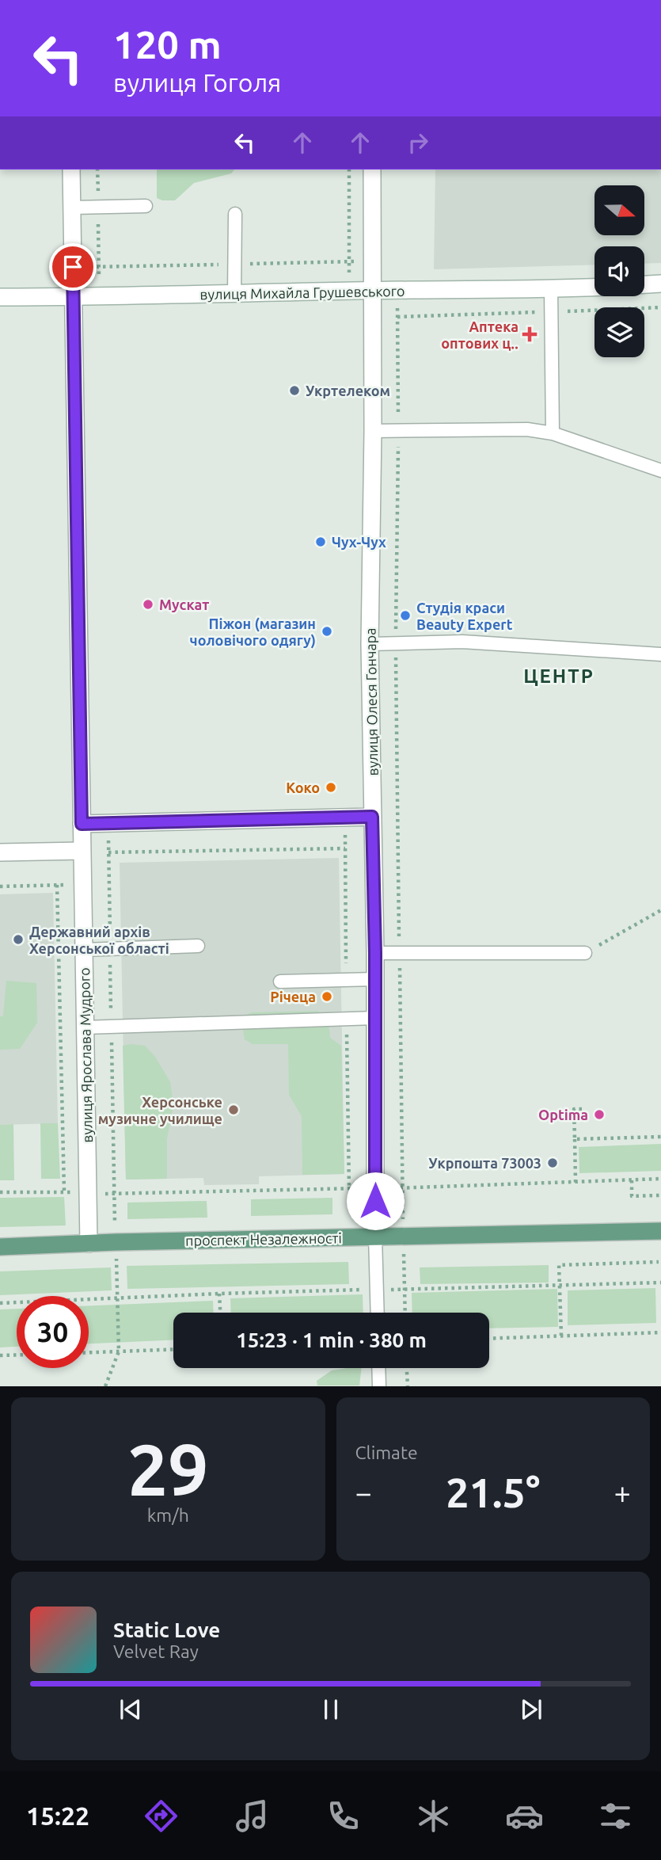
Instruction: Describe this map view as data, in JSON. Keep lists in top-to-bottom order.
{
  "streets": {
    "main road": ["проспект Незалежності"],
    "street": ["вулиця Михайла Грушевського", "вулиця Олеся Гончара", "вулиця Ярослава Мудрого"]
  },
  "crossings": [
    ["вулиця Михайла Грушевського", "вулиця Олеся Гончара"],
    ["вулиця Михайла Грушевського", "вулиця Ярослава Мудрого"],
    ["вулиця Олеся Гончара", "проспект Незалежності"],
    ["вулиця Ярослава Мудрого", "проспект Незалежності"]
  ],
  "districts": ["ЦЕНТР"],
  "places": {
    "health": ["Аптека оптових ц‥"],
    "other": [
      "Укртелеком",
      "Чух-Чух",
      "Мускат",
      "Студія краси Beauty Expert",
      "Піжон (магазин чоловічого одягу)",
      "Коко",
      "Державний архів Херсонської області",
      "Річеца",
      "Херсонське музичне училище",
      "Optima",
      "Укрпошта 73003"
    ]
  },
  "north": "right",
  "page": {
    "turn": ["120 m", "вулиця Гоголя"],
    "limit": "30",
    "trip": "15:23 · 1 min · 380 m",
    "tile": [
      ["29", "km/h"],
      "Climate"
    ],
    "heat": ["−", "21.5°", "+"],
    "song": ["Static Love", "Velvet Ray"],
    "tabs": "15:22"
  }
}
